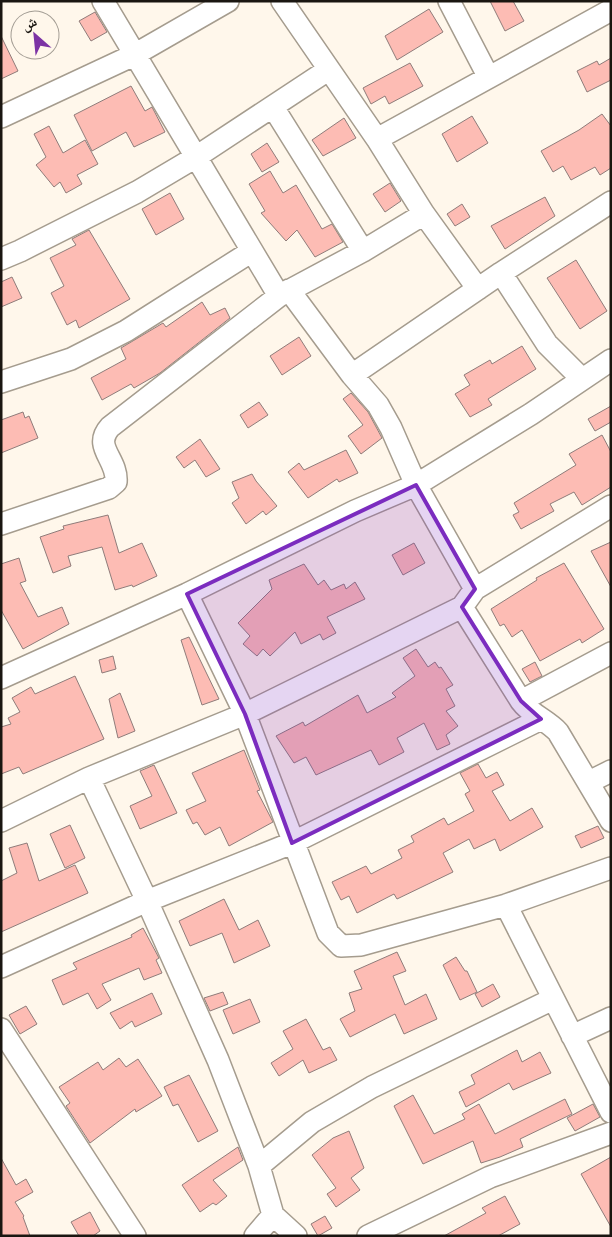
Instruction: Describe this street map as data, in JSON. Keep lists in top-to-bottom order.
{
  "north": "top left"
}
